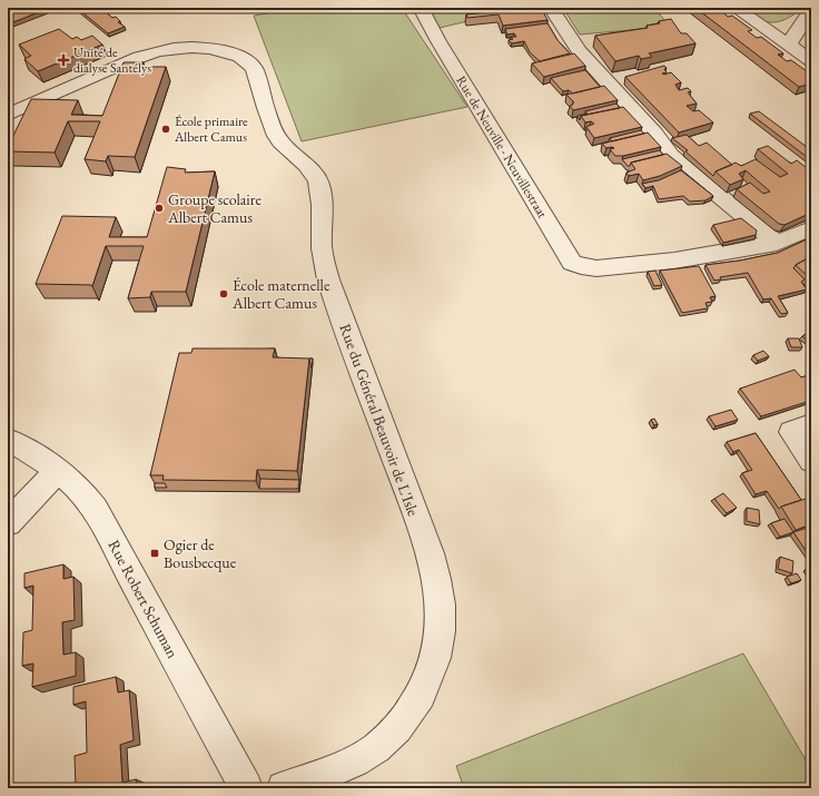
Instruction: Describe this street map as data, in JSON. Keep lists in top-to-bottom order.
{
  "streets": {
    "street": ["Rue de Neuville - Neuvillestraat", "Rue du Général Beauvoir de L'Isle", "Rue Robert Schuman"]
  },
  "places": {
    "health": ["Unité de dialyse Santélys"],
    "other": ["École primaire Albert Camus", "Groupe scolaire Albert Camus", "École maternelle Albert Camus"],
    "transit": ["Ogier de Bousbecque"]
  }
}
